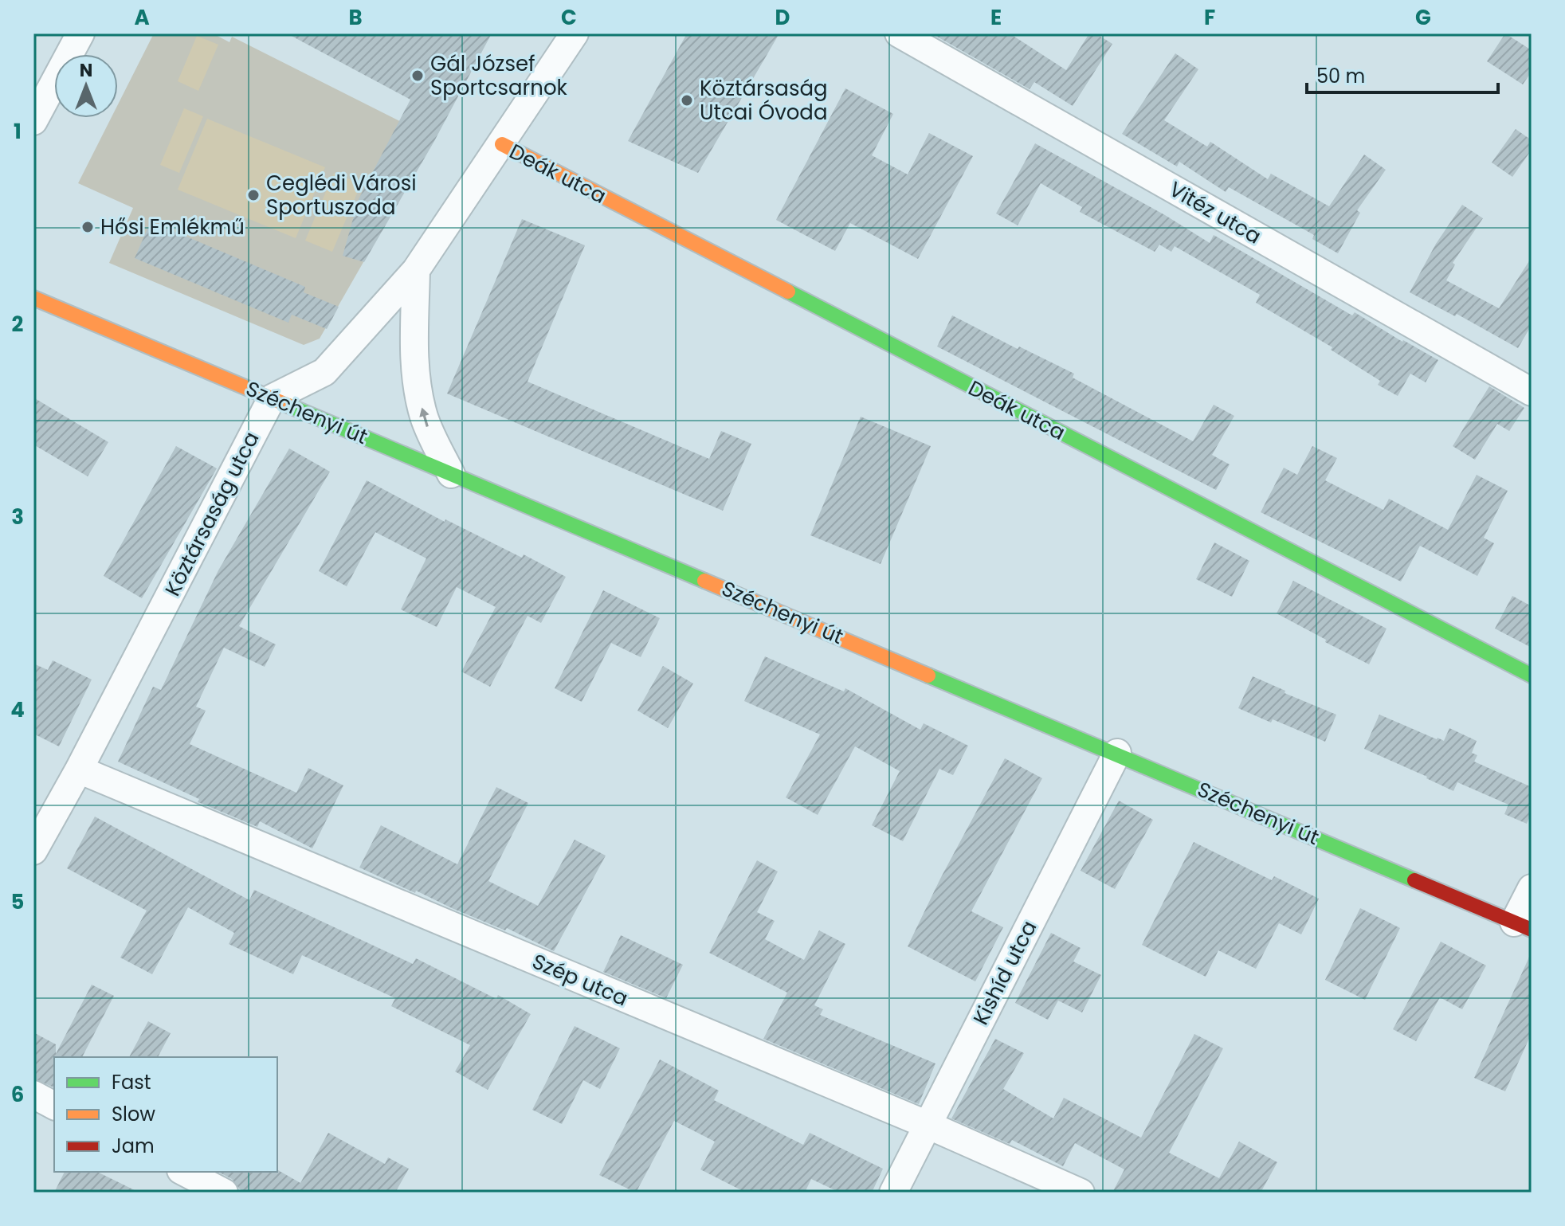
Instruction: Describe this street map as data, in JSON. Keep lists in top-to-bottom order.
{
  "streets": {
    "main road": ["Deák utca", "Széchenyi út"],
    "street": [
      "Vitéz utca",
      "Köztársaság utca",
      "Kishíd utca",
      "Szép utca"
    ]
  },
  "crossings": [
    ["Széchenyi út", "Köztársaság utca"],
    ["Széchenyi út", "Kishíd utca"],
    ["Köztársaság utca", "Szép utca"],
    ["Kishíd utca", "Szép utca"]
  ],
  "places": [
    "Gál József Sportcsarnok",
    "Köztársaság Utcai Óvoda",
    "Ceglédi Városi Sportuszoda",
    "Hősi Emlékmű"
  ],
  "legend": ["Fast", "Slow", "Jam"],
  "scale_bar": "50 m",
  "north": "top",
  "grid": {
    "columns": [
      "A",
      "B",
      "C",
      "D",
      "E",
      "F",
      "G"
    ],
    "rows": [
      "1",
      "2",
      "3",
      "4",
      "5",
      "6"
    ]
  }
}
